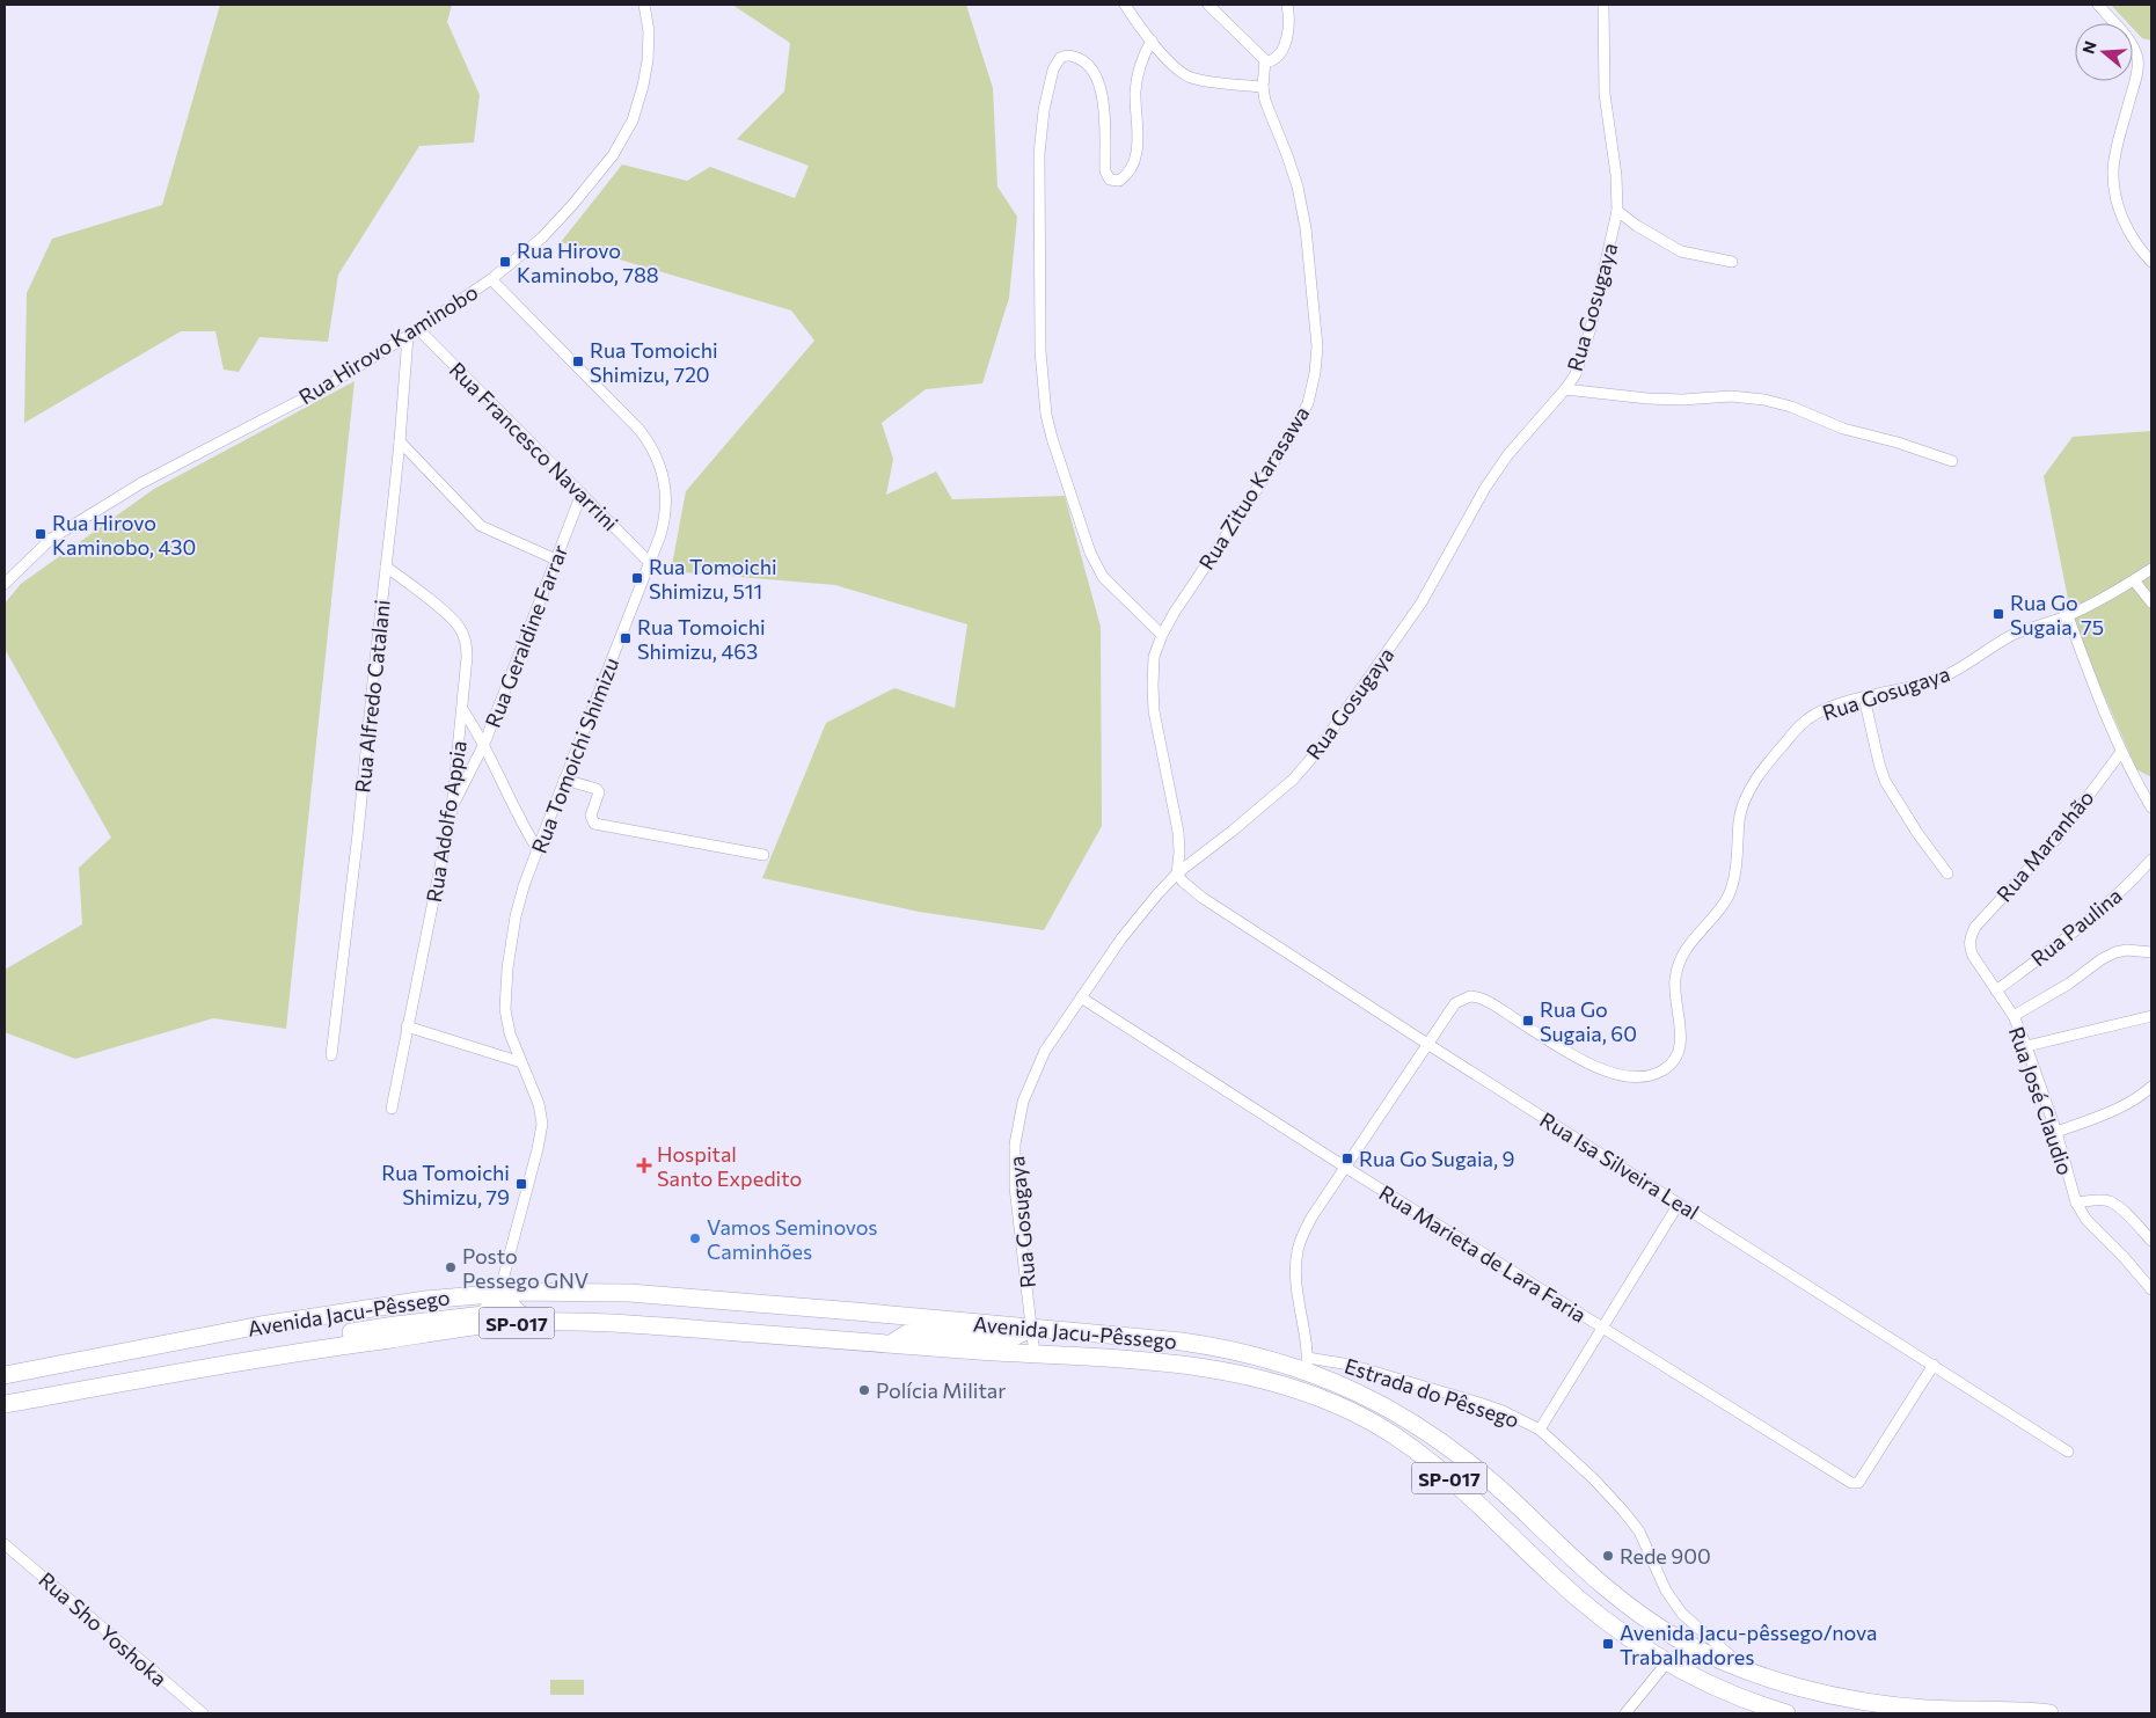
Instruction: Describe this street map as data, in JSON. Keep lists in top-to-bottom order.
{
  "streets": {
    "highway": ["Avenida Jacu-Pêssego", "SP-017"],
    "street": [
      "Rua Gosugaya",
      "Rua Hirovo Kaminobo",
      "Rua Francesco Navarrini",
      "Rua Zituo Karasawa",
      "Rua Geraldine Farrar",
      "Rua Alfredo Catalani",
      "Rua Tomoichi Shimizu",
      "Rua Adolfo Appia",
      "Rua Maranhão",
      "Rua Paulina",
      "Rua José Claudio",
      "Rua Isa Silveira Leal",
      "Rua Marieta de Lara Faria",
      "Estrada do Pêssego",
      "Rua Sho Yoshoka"
    ]
  },
  "crossings": [
    ["Rua Gosugaya", "Rua Zituo Karasawa"],
    ["Rua Gosugaya", "Rua Isa Silveira Leal"],
    ["Rua Gosugaya", "Rua Marieta de Lara Faria"],
    ["Rua Gosugaya", "Avenida Jacu-Pêssego"],
    ["Rua Gosugaya", "Estrada do Pêssego"],
    ["Rua Hirovo Kaminobo", "Rua Francesco Navarrini"],
    ["Rua Hirovo Kaminobo", "Rua Alfredo Catalani"],
    ["Rua Hirovo Kaminobo", "Rua Tomoichi Shimizu"],
    ["Rua Francesco Navarrini", "Rua Geraldine Farrar"],
    ["Rua Francesco Navarrini", "Rua Tomoichi Shimizu"],
    ["Rua Zituo Karasawa", "Rua Isa Silveira Leal"],
    ["Rua Geraldine Farrar", "Rua Adolfo Appia"],
    ["Rua Alfredo Catalani", "Rua Adolfo Appia"],
    ["Rua Tomoichi Shimizu", "Avenida Jacu-Pêssego"],
    ["Rua Maranhão", "Rua José Claudio"],
    ["Rua Paulina", "Rua José Claudio"],
    ["Rua Isa Silveira Leal", "Rua Marieta de Lara Faria"],
    ["Avenida Jacu-Pêssego", "Estrada do Pêssego"]
  ],
  "places": {
    "transit": [
      "Rua Hirovo Kaminobo, 788",
      "Rua Tomoichi Shimizu, 720",
      "Rua Hirovo Kaminobo, 430",
      "Rua Tomoichi Shimizu, 511",
      "Rua Go Sugaia, 75",
      "Rua Tomoichi Shimizu, 463",
      "Rua Go Sugaia, 60",
      "Rua Go Sugaia, 9",
      "Rua Tomoichi Shimizu, 79",
      "Avenida Jacu-pêssego/nova Trabalhadores"
    ],
    "health": ["Hospital Santo Expedito"],
    "other": [
      "Vamos Seminovos Caminhões",
      "Posto Pessego GNV",
      "Polícia Militar",
      "Rede 900"
    ]
  },
  "north": "left"
}
